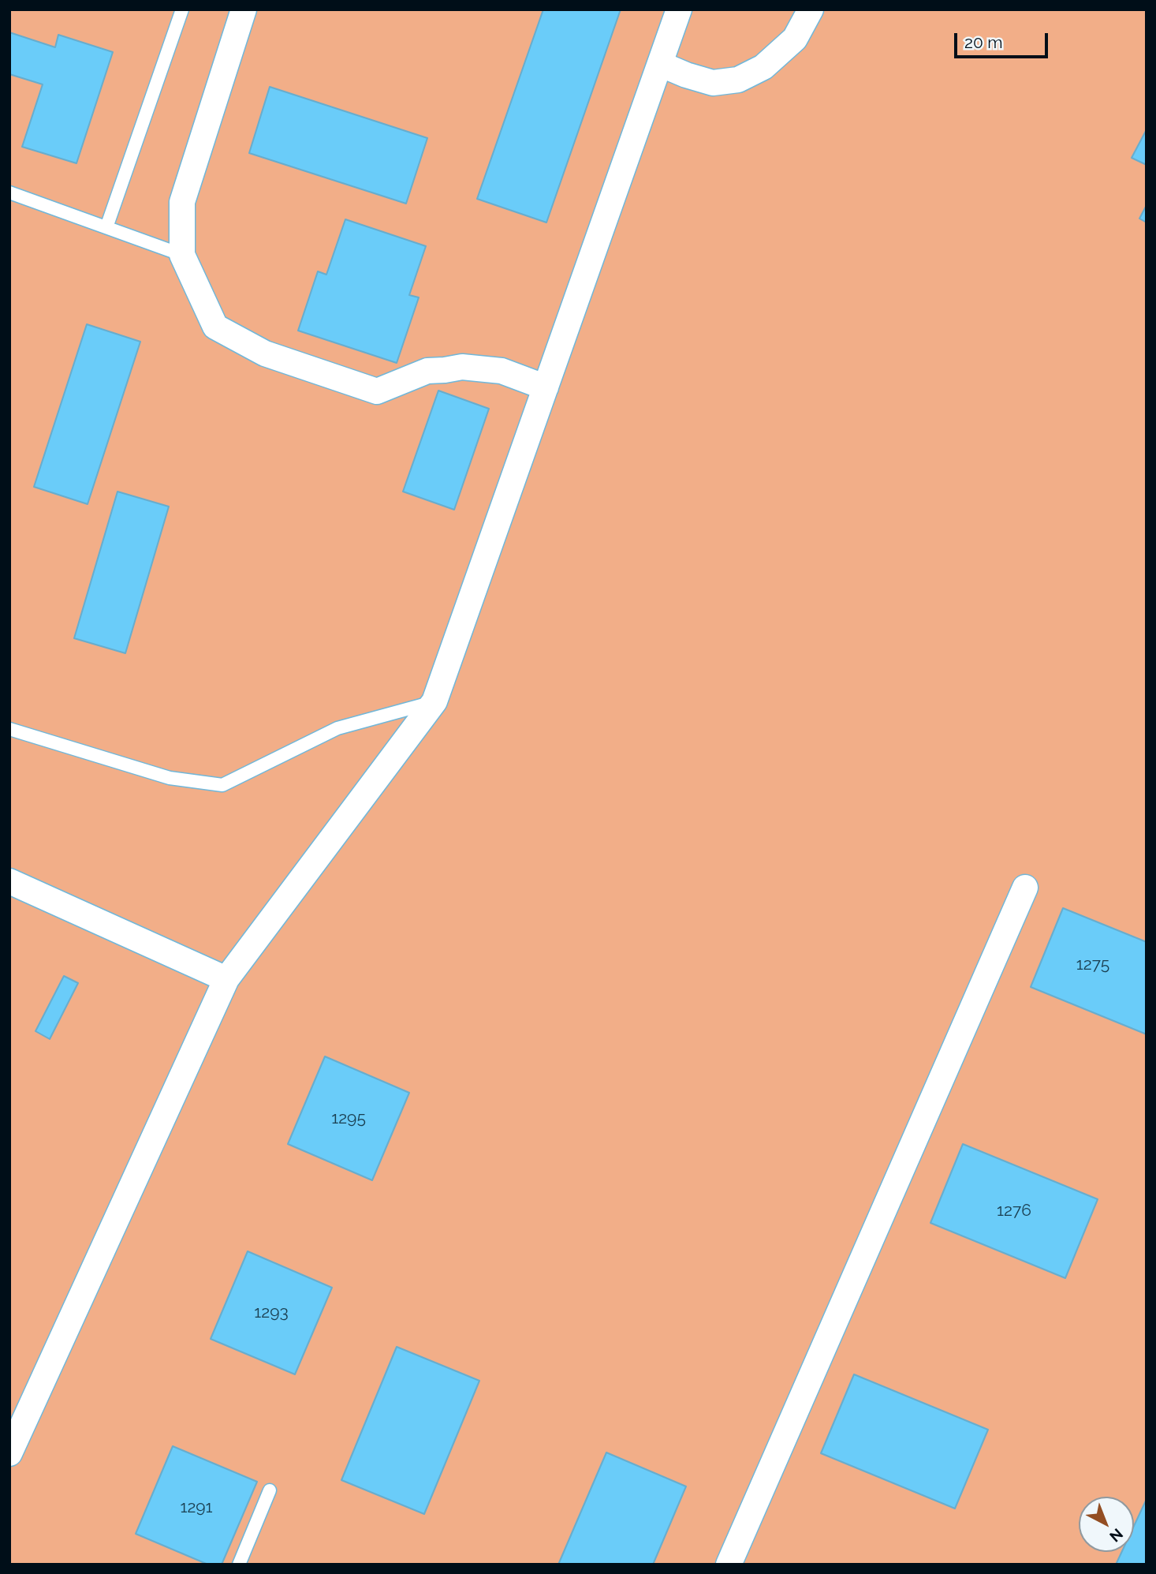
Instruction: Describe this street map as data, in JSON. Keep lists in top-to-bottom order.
{
  "house_numbers": [
    "1275",
    "1295",
    "1276",
    "1293",
    "1291"
  ],
  "scale_bar": "20 m",
  "north": "bottom right"
}
